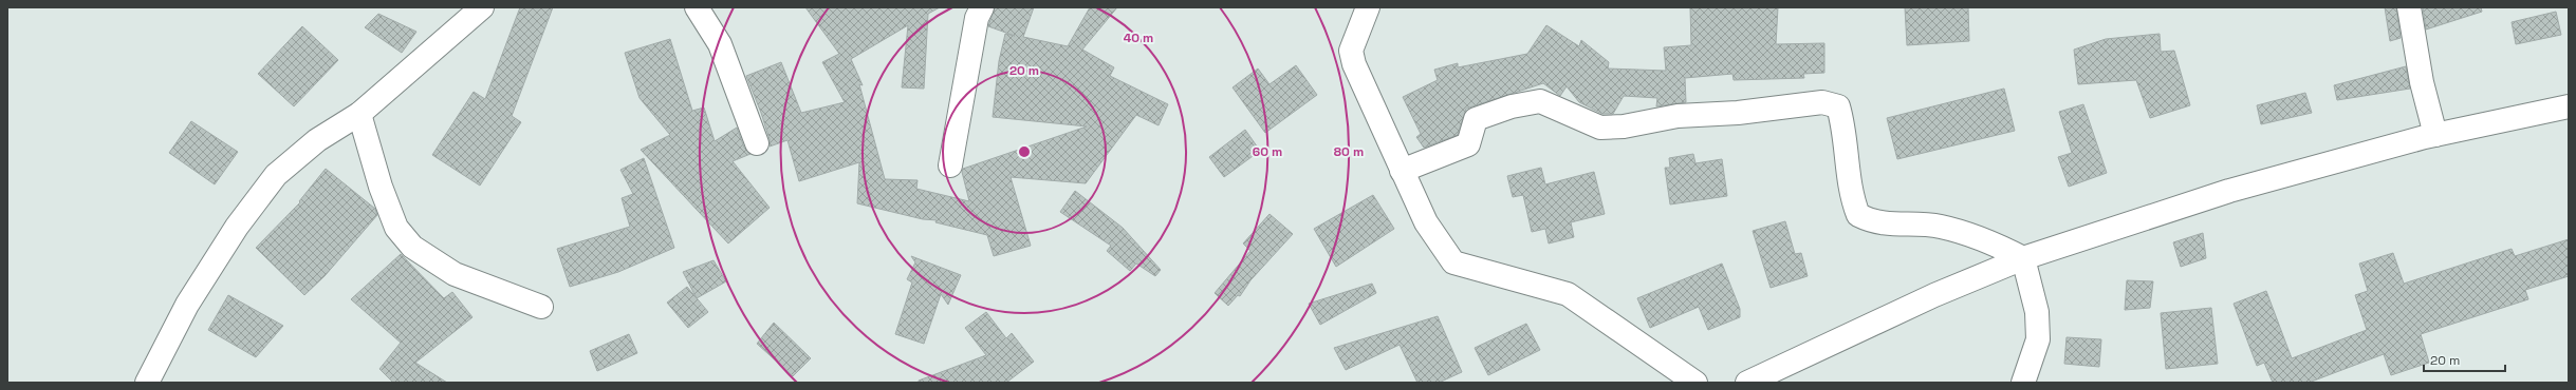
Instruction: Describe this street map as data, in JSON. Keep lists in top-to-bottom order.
{
  "scale_bar": "20 m",
  "rings": [
    "40 m",
    "20 m",
    "60 m",
    "80 m"
  ]
}
